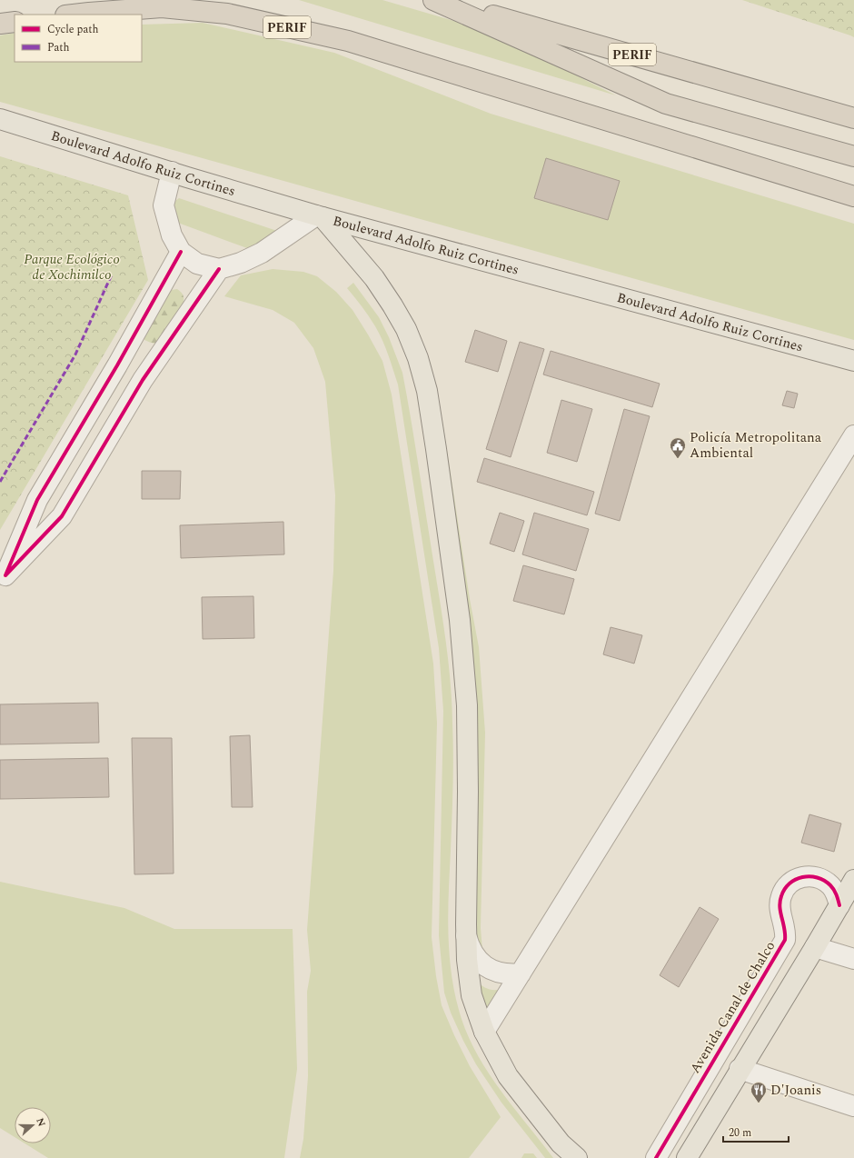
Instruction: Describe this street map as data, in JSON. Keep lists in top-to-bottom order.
{
  "streets": {
    "highway": ["PERIF"],
    "main road": ["Boulevard Adolfo Ruiz Cortines"],
    "street": ["Avenida Canal de Chalco"]
  },
  "parks": ["Parque Ecológico de Xochimilco"],
  "places": {
    "public building": ["Policía Metropolitana Ambiental"],
    "restaurant": ["D'Joanis"]
  },
  "legend": ["Cycle path", "Path"],
  "scale_bar": "20 m",
  "north": "right"
}
